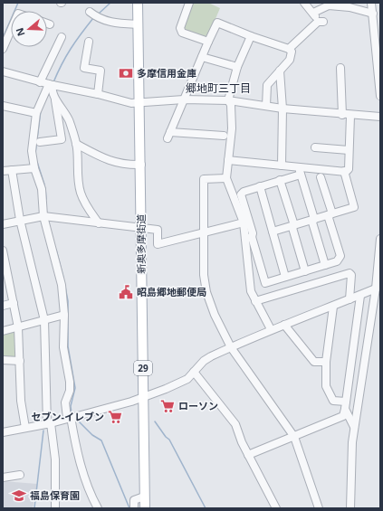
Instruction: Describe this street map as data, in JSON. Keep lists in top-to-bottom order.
{
  "streets": {
    "main road": ["新奥多摩街道", "29"]
  },
  "districts": ["郷地町三丁目"],
  "places": {
    "bank": ["多摩信用金庫"],
    "public building": ["昭島郷地郵便局"],
    "supermarket": ["ローソン", "セブン-イレブン"],
    "school or university": ["福島保育園"]
  },
  "north": "left"
}
